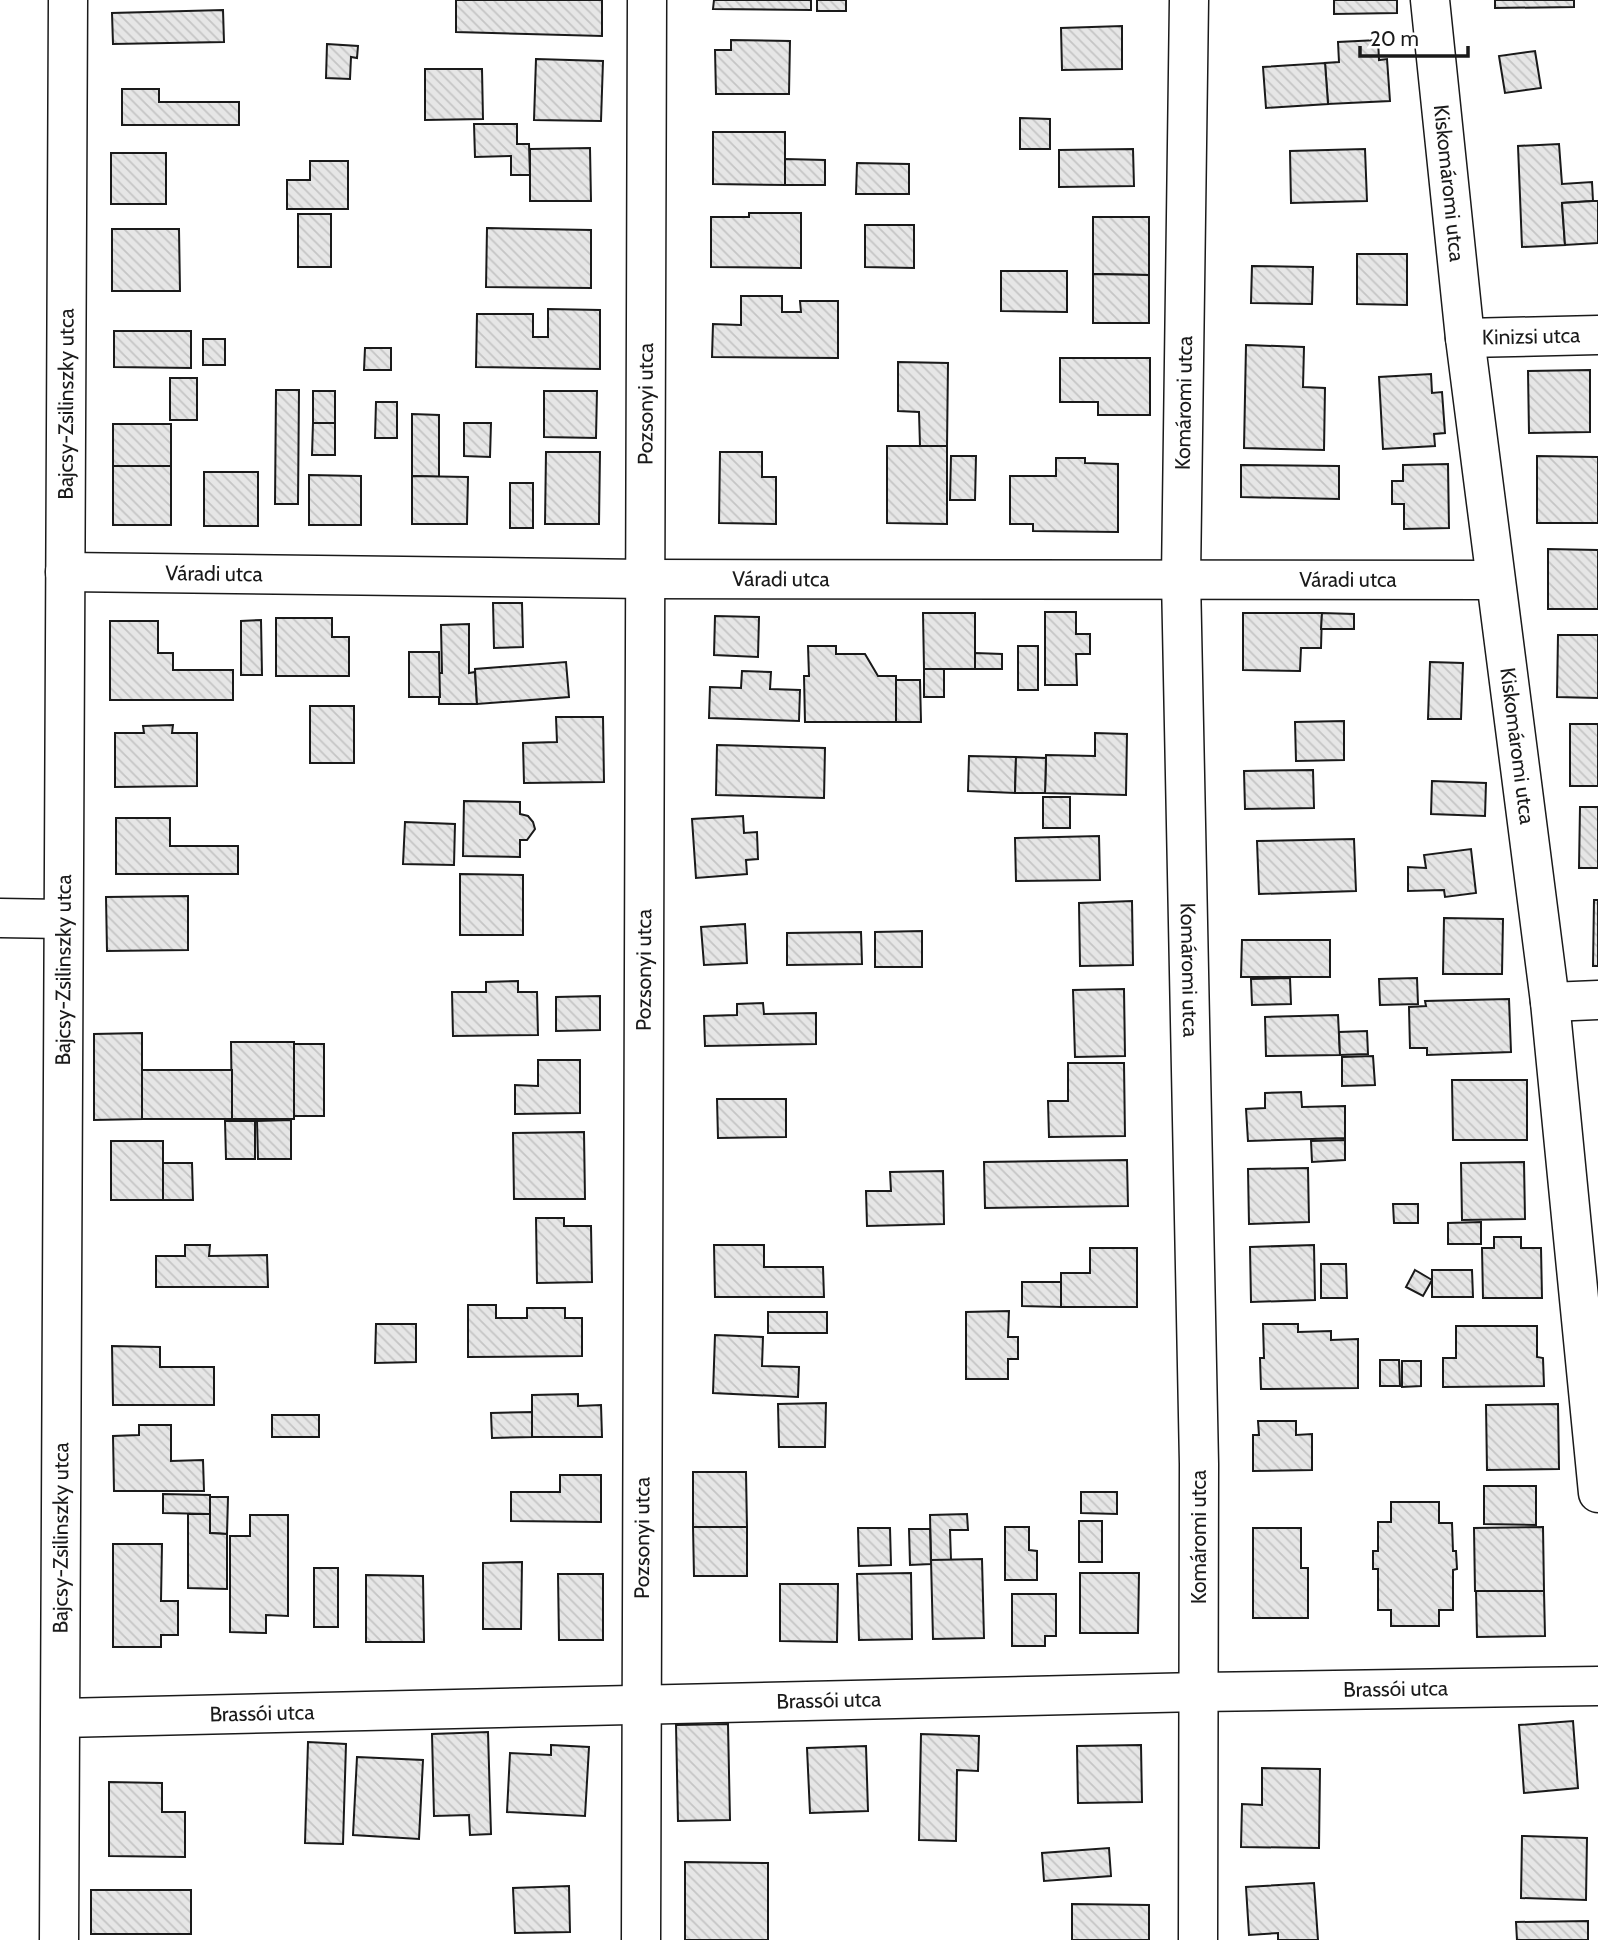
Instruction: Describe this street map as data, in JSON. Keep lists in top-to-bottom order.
{
  "streets": {
    "street": [
      "Kiskomáromi utca",
      "Kinizsi utca",
      "Bajcsy-Zsilinszky utca",
      "Pozsonyi utca",
      "Komáromi utca",
      "Váradi utca",
      "Brassói utca"
    ]
  },
  "crossings": [
    ["Kiskomáromi utca", "Kinizsi utca"],
    ["Kiskomáromi utca", "Váradi utca"],
    ["Bajcsy-Zsilinszky utca", "Váradi utca"],
    ["Bajcsy-Zsilinszky utca", "Brassói utca"],
    ["Pozsonyi utca", "Váradi utca"],
    ["Pozsonyi utca", "Brassói utca"],
    ["Komáromi utca", "Váradi utca"],
    ["Komáromi utca", "Brassói utca"]
  ],
  "scale_bar": "20 m"
}
